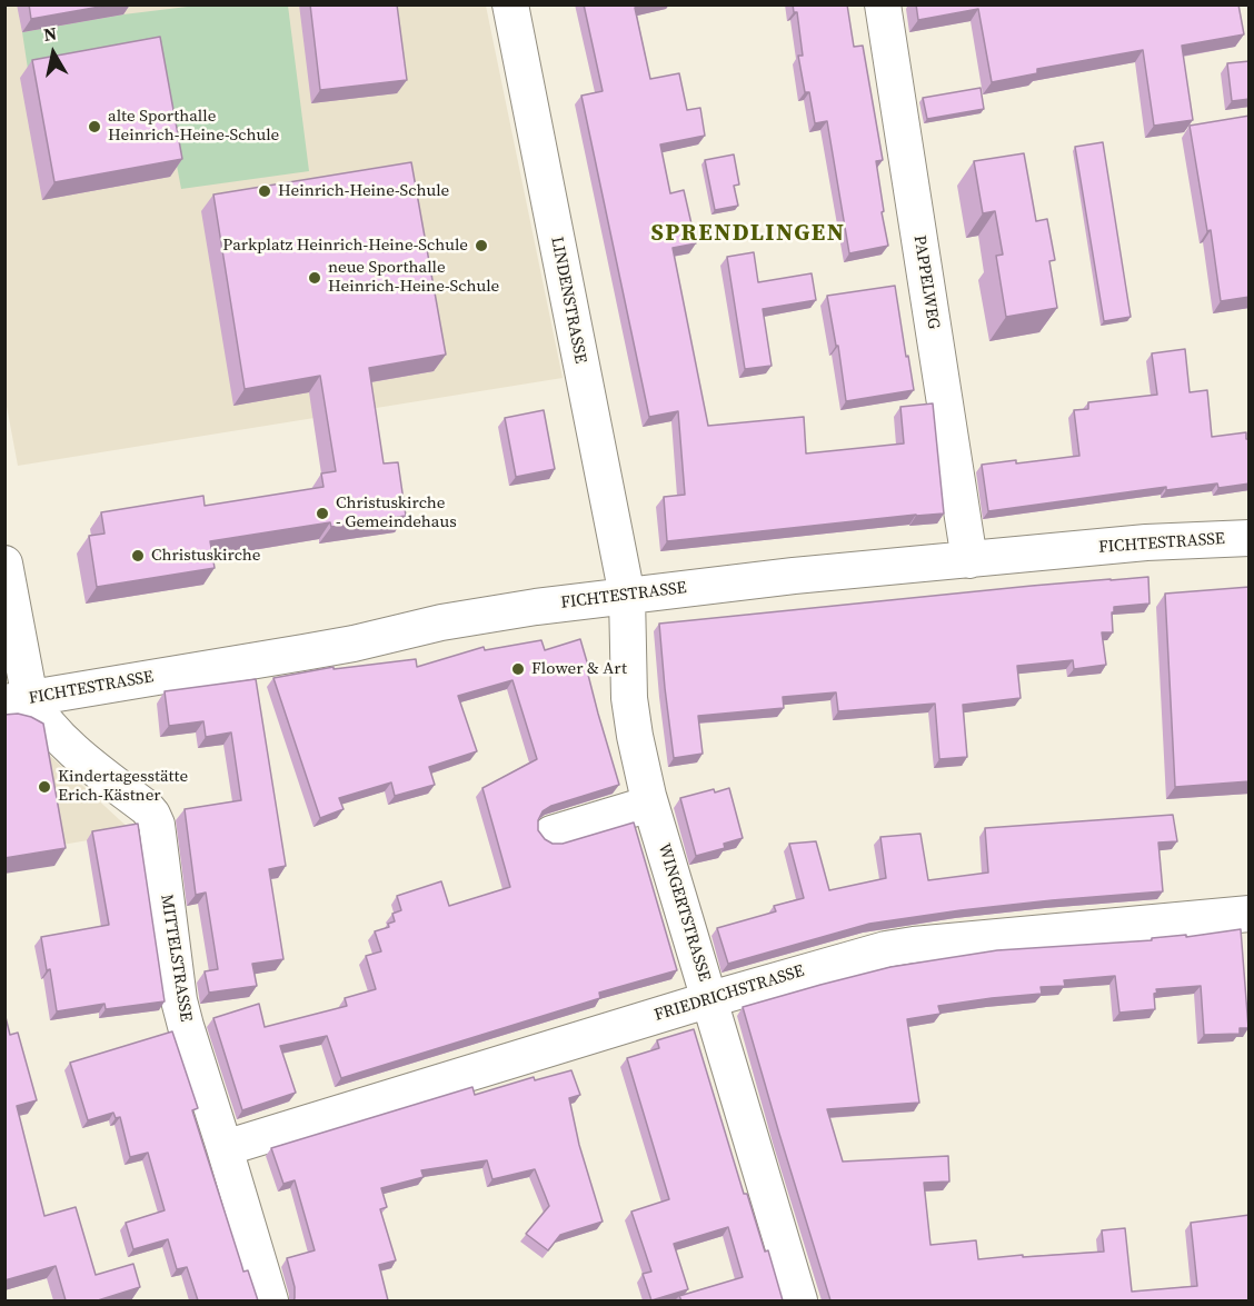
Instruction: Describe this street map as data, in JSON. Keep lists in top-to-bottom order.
{
  "streets": {
    "street": [
      "PAPPELWEG",
      "LINDENSTRASSE",
      "FICHTESTRASSE",
      "WINGERTSTRASSE",
      "MITTELSTRASSE",
      "FRIEDRICHSTRASSE"
    ]
  },
  "crossings": [
    ["PAPPELWEG", "FICHTESTRASSE"],
    ["LINDENSTRASSE", "FICHTESTRASSE"],
    ["LINDENSTRASSE", "WINGERTSTRASSE"],
    ["FICHTESTRASSE", "WINGERTSTRASSE"],
    ["FICHTESTRASSE", "MITTELSTRASSE"],
    ["WINGERTSTRASSE", "FRIEDRICHSTRASSE"],
    ["MITTELSTRASSE", "FRIEDRICHSTRASSE"]
  ],
  "districts": ["SPRENDLINGEN"],
  "places": [
    "alte Sporthalle Heinrich-Heine-Schule",
    "Heinrich-Heine-Schule",
    "Parkplatz Heinrich-Heine-Schule",
    "neue Sporthalle Heinrich-Heine-Schule",
    "Christuskirche - Gemeindehaus",
    "Christuskirche",
    "Flower & Art",
    "Kindertagesstätte Erich-Kästner"
  ],
  "north": "top"
}
